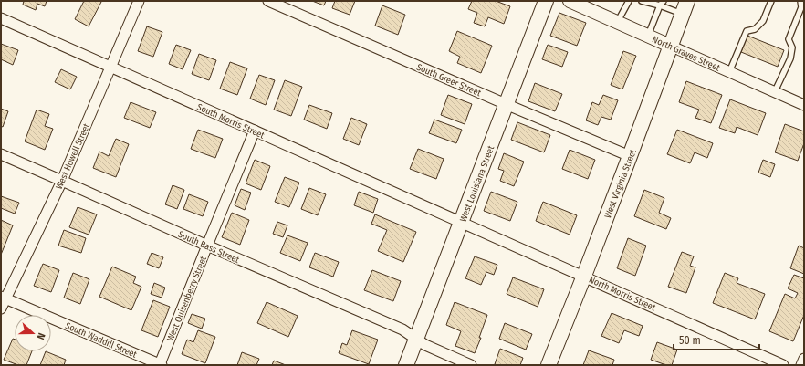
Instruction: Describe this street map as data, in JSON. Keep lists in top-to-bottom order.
{
  "streets": {
    "main road": ["West Louisiana Street", "West Virginia Street"],
    "street": [
      "North Graves Street",
      "South Greer Street",
      "South Morris Street",
      "West Howell Street",
      "South Bass Street",
      "North Morris Street",
      "West Quisenberry Street",
      "South Waddill Street"
    ]
  },
  "crossings": [
    ["North Graves Street", "West Virginia Street"],
    ["South Greer Street", "West Louisiana Street"],
    ["South Greer Street", "West Virginia Street"],
    ["South Morris Street", "West Howell Street"],
    ["South Morris Street", "West Louisiana Street"],
    ["South Morris Street", "North Morris Street"],
    ["South Morris Street", "West Quisenberry Street"],
    ["West Howell Street", "South Bass Street"],
    ["West Howell Street", "South Waddill Street"],
    ["West Louisiana Street", "South Bass Street"],
    ["West Louisiana Street", "North Morris Street"],
    ["West Virginia Street", "North Morris Street"],
    ["South Bass Street", "West Quisenberry Street"],
    ["West Quisenberry Street", "South Waddill Street"]
  ],
  "scale_bar": "50 m",
  "north": "right"
}
